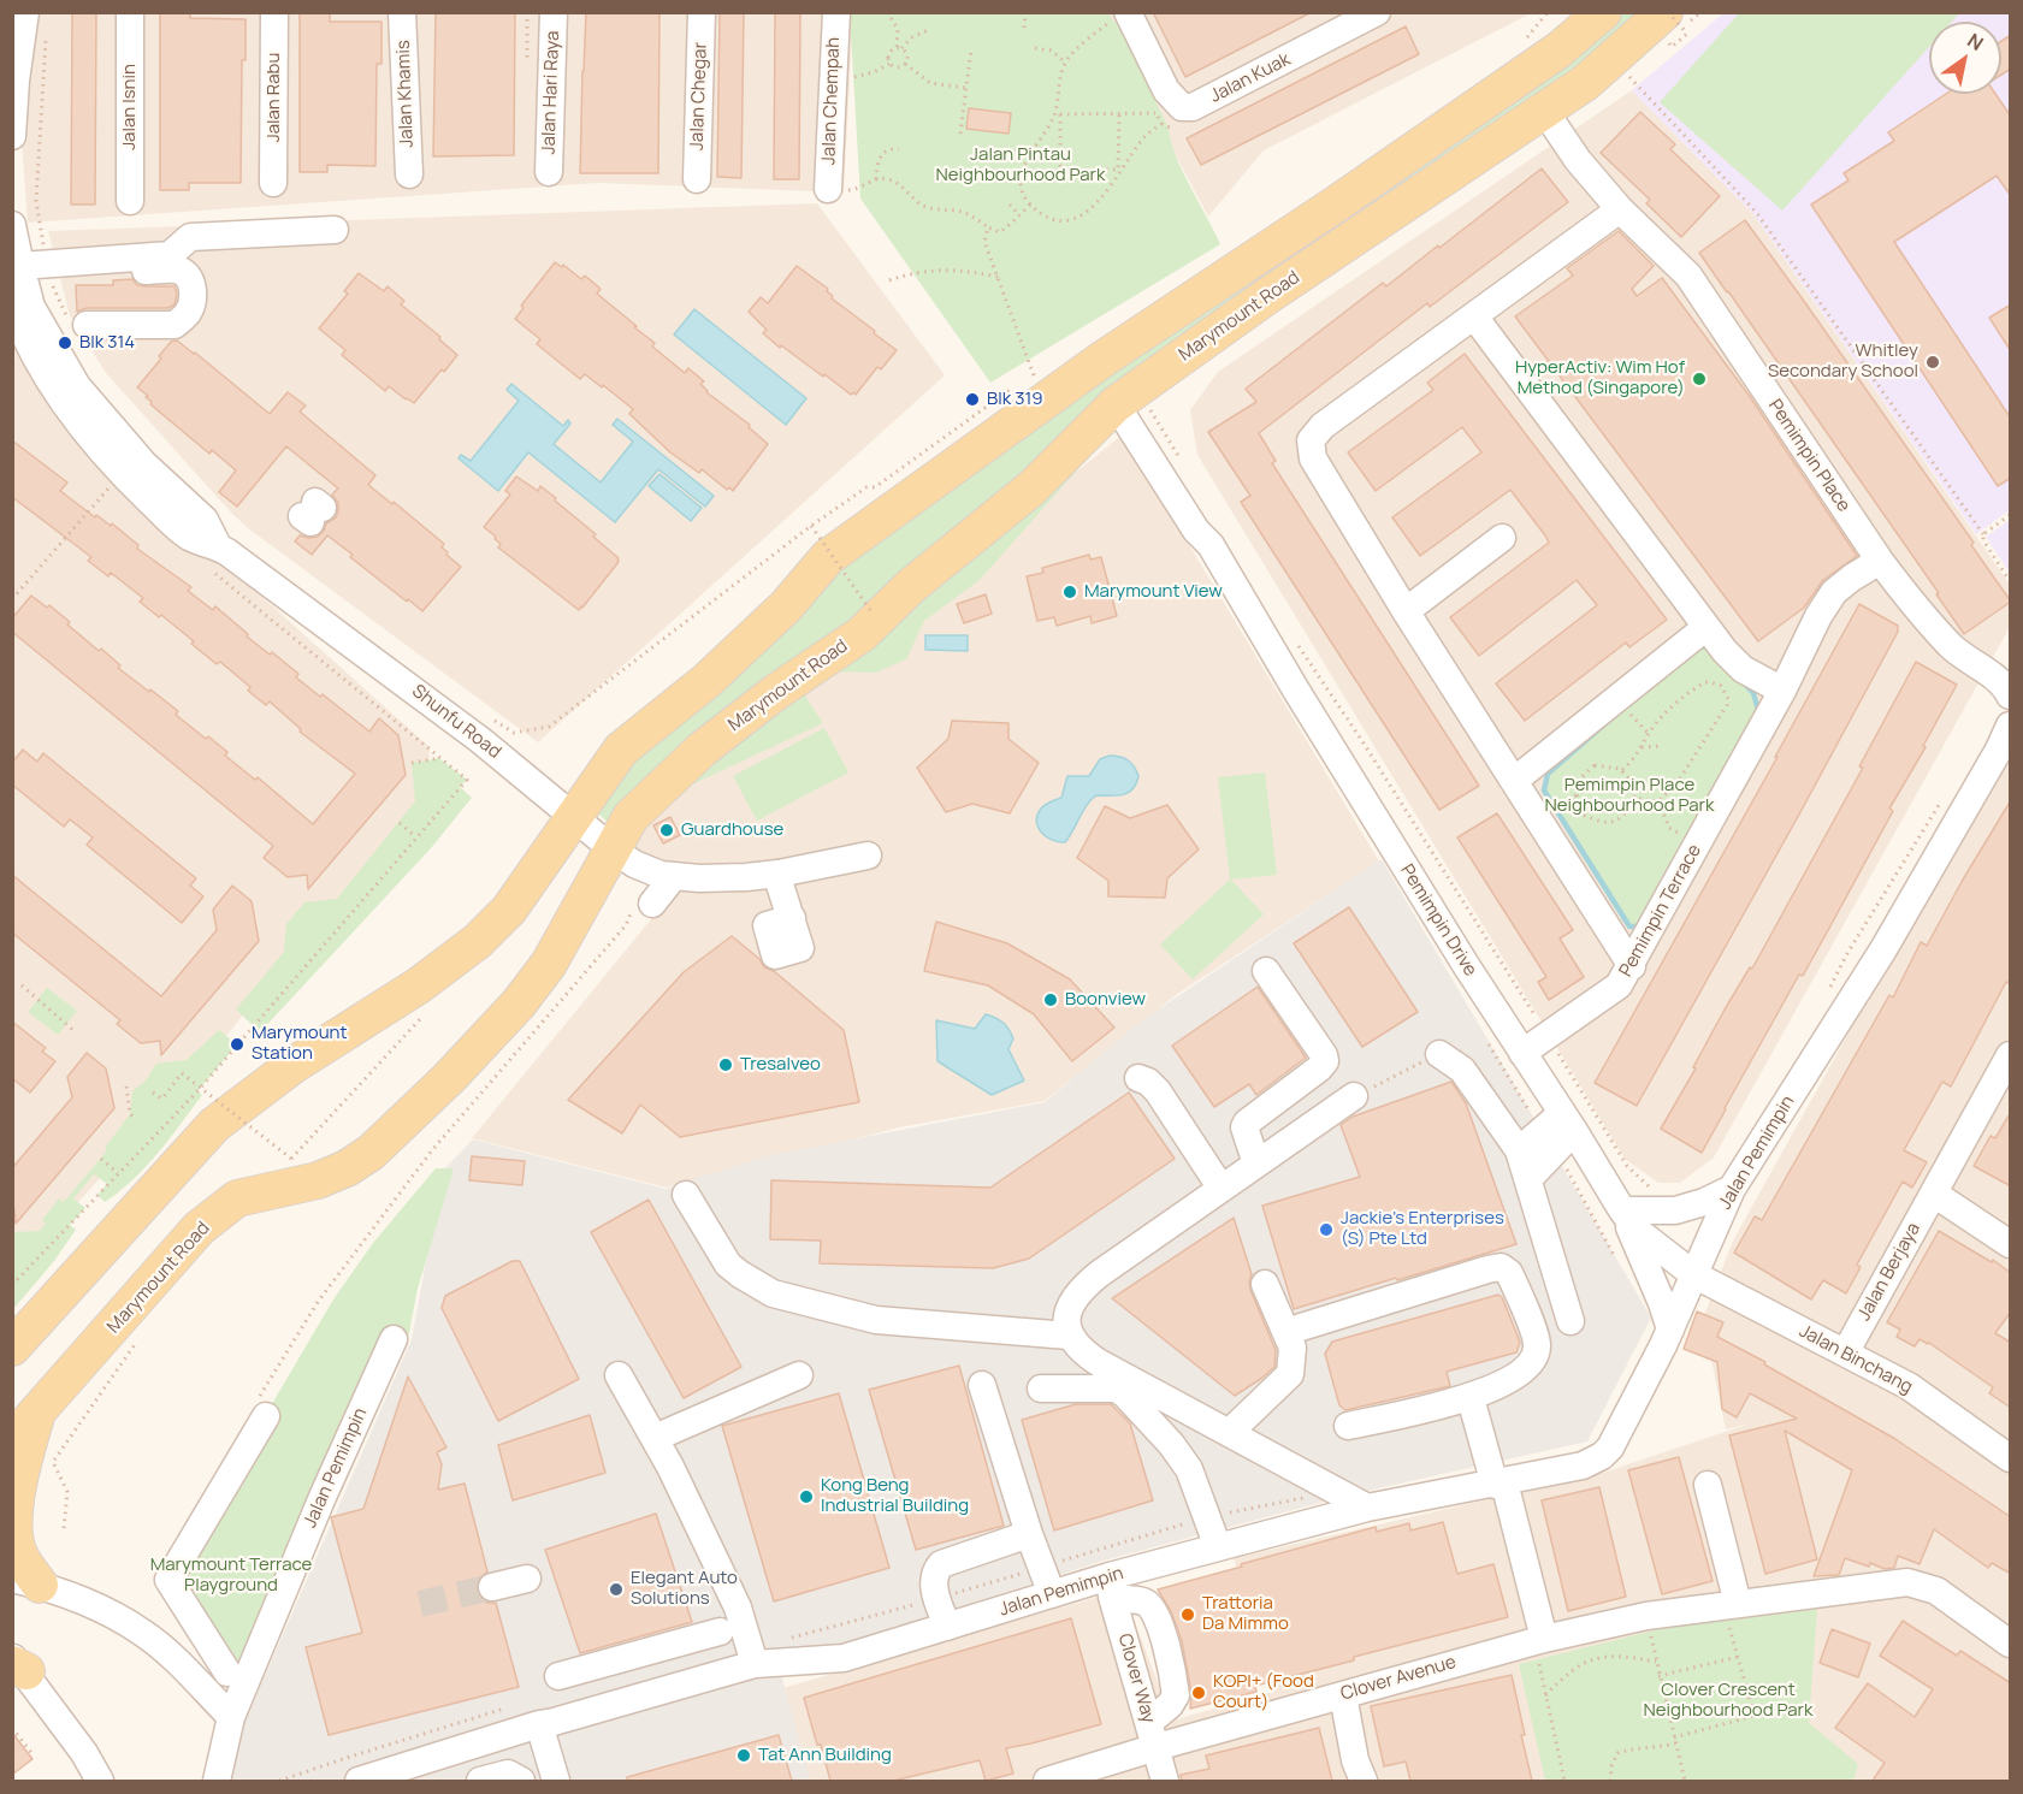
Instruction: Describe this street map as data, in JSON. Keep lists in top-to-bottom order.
{
  "streets": {
    "main road": ["Marymount Road"],
    "street": [
      "Jalan Kuak",
      "Jalan Hari Raya",
      "Jalan Khamis",
      "Jalan Chegar",
      "Jalan Rabu",
      "Jalan Chempah",
      "Jalan Isnin",
      "Pemimpin Place",
      "Shunfu Road",
      "Pemimpin Terrace",
      "Pemimpin Drive",
      "Jalan Pemimpin",
      "Jalan Berjaya",
      "Jalan Binchang",
      "Clover Way",
      "Clover Avenue"
    ]
  },
  "crossings": [
    ["Marymount Road", "Pemimpin Place"],
    ["Marymount Road", "Shunfu Road"],
    ["Marymount Road", "Pemimpin Drive"],
    ["Pemimpin Place", "Pemimpin Terrace"],
    ["Pemimpin Terrace", "Pemimpin Drive"],
    ["Pemimpin Drive", "Jalan Pemimpin"],
    ["Pemimpin Drive", "Jalan Binchang"],
    ["Jalan Pemimpin", "Jalan Binchang"],
    ["Jalan Pemimpin", "Clover Way"],
    ["Jalan Berjaya", "Jalan Binchang"],
    ["Clover Way", "Clover Avenue"]
  ],
  "parks": [
    "Jalan Pintau Neighbourhood Park",
    "Pemimpin Place Neighbourhood Park",
    "Marymount Terrace Playground",
    "Clover Crescent Neighbourhood Park"
  ],
  "places": [
    "Blk 314",
    "Whitley Secondary School",
    "HyperActiv: Wim Hof Method (Singapore)",
    "Blk 319",
    "Marymount View",
    "Guardhouse",
    "Boonview",
    "Marymount Station",
    "Tresalveo",
    "Jackie's Enterprises (S) Pte Ltd",
    "Kong Beng Industrial Building",
    "Elegant Auto Solutions",
    "Trattoria Da Mimmo",
    "KOPI+ (Food Court)",
    "Tat Ann Building"
  ],
  "north": "top right"
}
